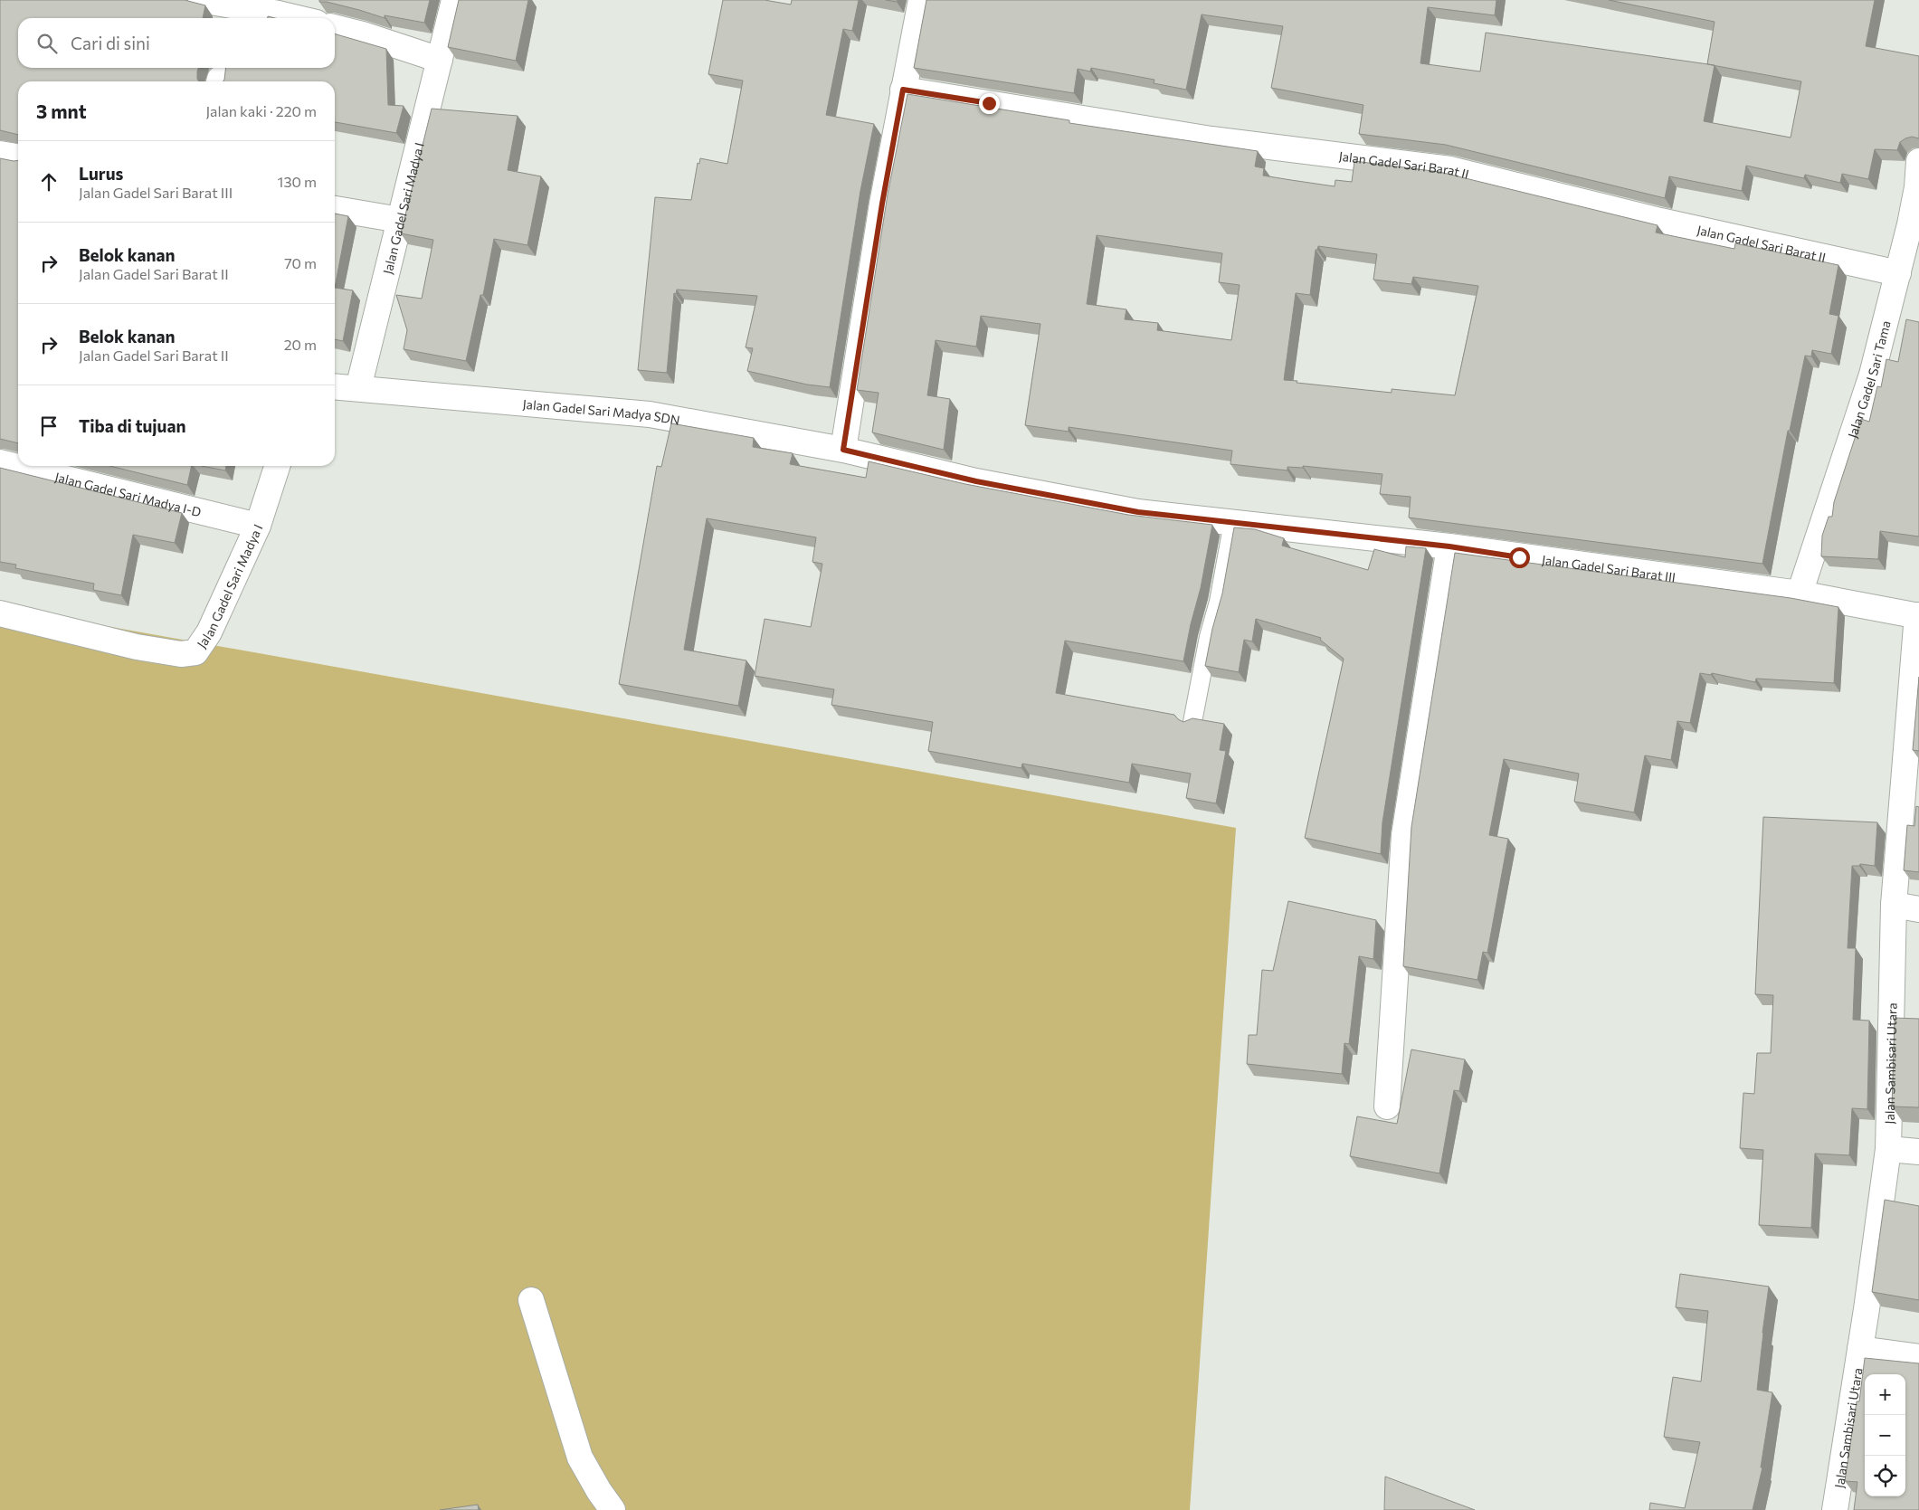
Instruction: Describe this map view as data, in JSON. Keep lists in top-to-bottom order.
{
  "streets": {
    "street": [
      "Jalan Gadel Sari Barat II",
      "Jalan Gadel Sari Madya I",
      "Jalan Gadel Sari Tama",
      "Jalan Gadel Sari Madya SDN",
      "Jalan Gadel Sari Madya I-D",
      "Jalan Gadel Sari Barat III",
      "Jalan Sambisari Utara"
    ]
  },
  "crossings": [
    ["Jalan Gadel Sari Barat II", "Jalan Gadel Sari Tama"],
    ["Jalan Gadel Sari Madya I", "Jalan Gadel Sari Madya SDN"],
    ["Jalan Gadel Sari Madya I", "Jalan Gadel Sari Madya I-D"],
    ["Jalan Gadel Sari Tama", "Jalan Gadel Sari Barat III"],
    ["Jalan Gadel Sari Madya SDN", "Jalan Gadel Sari Barat III"],
    ["Jalan Gadel Sari Barat III", "Jalan Sambisari Utara"]
  ],
  "page": {
    "search": "Cari di sini",
    "heading": ["3 mnt", "Jalan kaki · 220 m"],
    "list": [
      ["Lurus", "Jalan Gadel Sari Barat III", "130 m"],
      ["Belok kanan", "Jalan Gadel Sari Barat II", "70 m"],
      ["Belok kanan", "Jalan Gadel Sari Barat II", "20 m"],
      "Tiba di tujuan"
    ],
    "map_buttons": ["+", "−"]
  }
}
